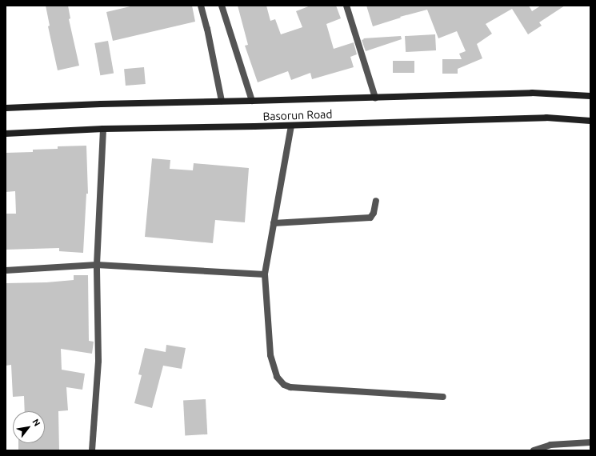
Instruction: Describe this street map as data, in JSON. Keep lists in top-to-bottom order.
{
  "streets": {
    "main road": ["Basorun Road"]
  },
  "north": "top right"
}
